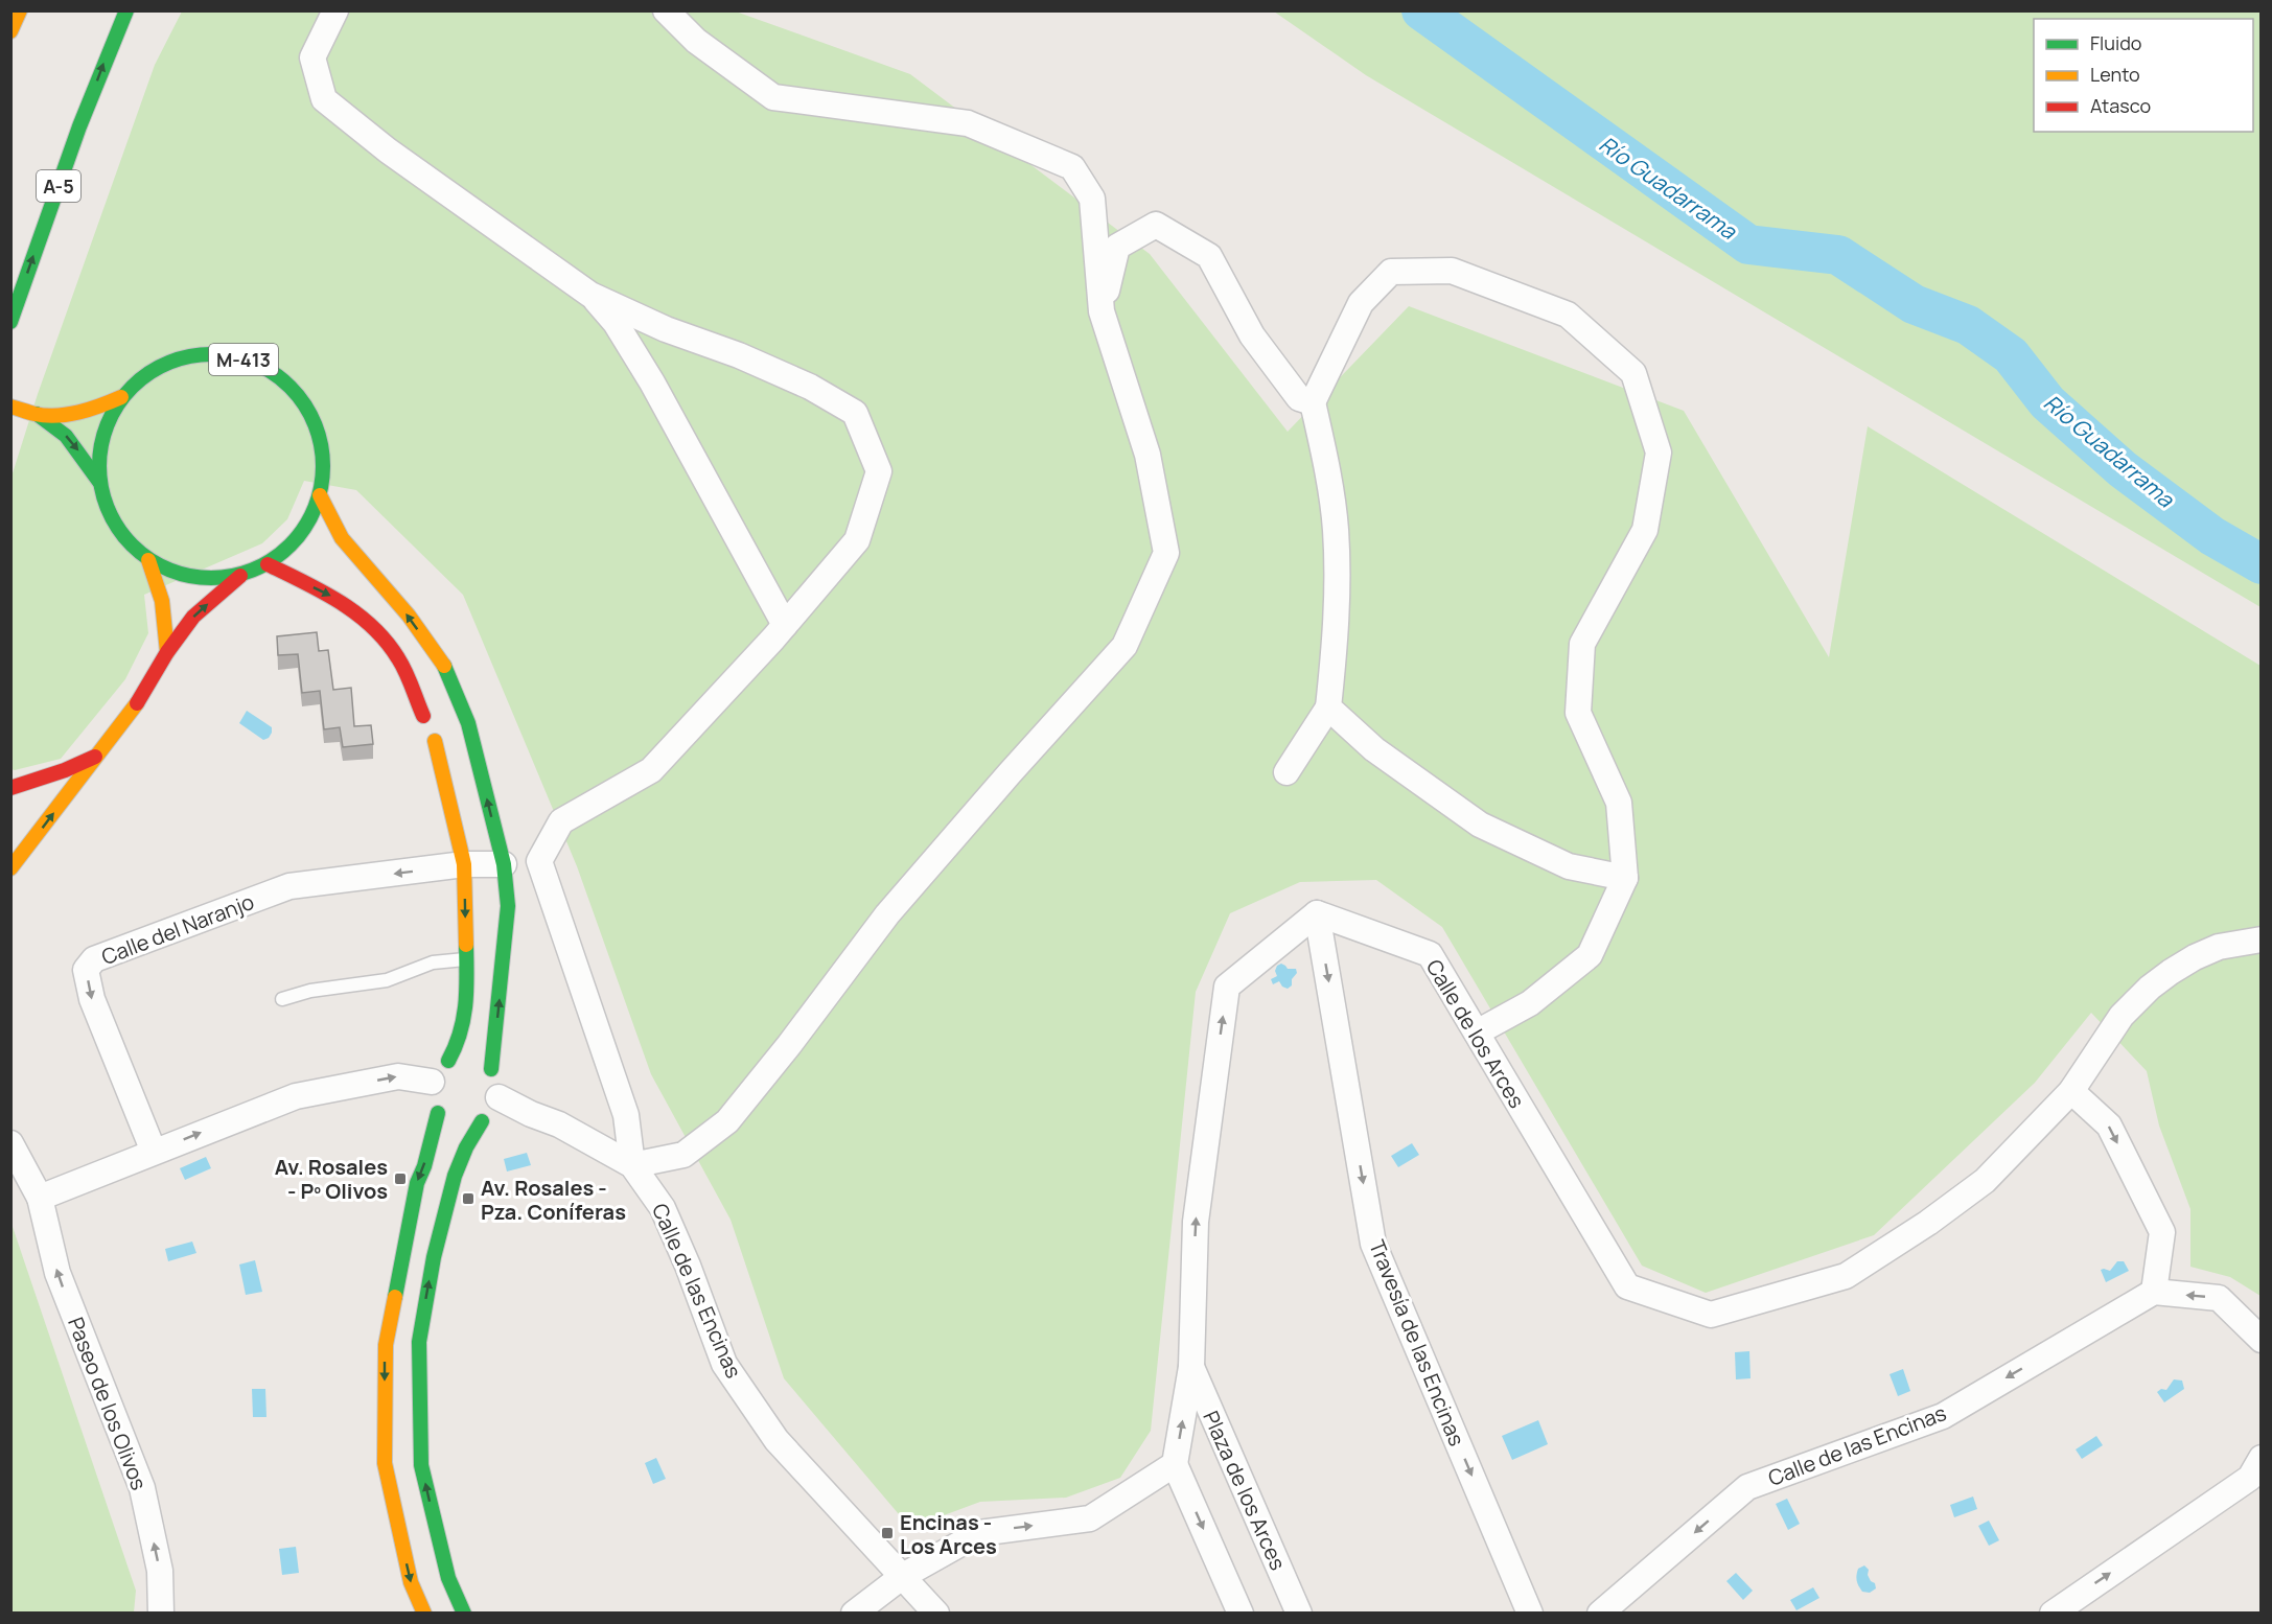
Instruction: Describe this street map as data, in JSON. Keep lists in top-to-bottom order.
{
  "streets": {
    "main road": ["A-5", "M-413"],
    "street": [
      "Calle del Naranjo",
      "Calle de los Arces",
      "Calle de las Encinas",
      "Travesía de las Encinas",
      "Paseo de los Olivos",
      "Plaza de los Arces"
    ]
  },
  "crossings": [
    ["Calle de los Arces", "Travesía de las Encinas"]
  ],
  "one_way": ["Travesía de las Encinas", "Paseo de los Olivos"],
  "water": ["Río Guadarrama"],
  "places": {
    "transit": ["Av. Rosales - Pº Olivos", "Av. Rosales - Pza. Coníferas", "Encinas - Los Arces"]
  },
  "legend": ["Fluido", "Lento", "Atasco"]
}
